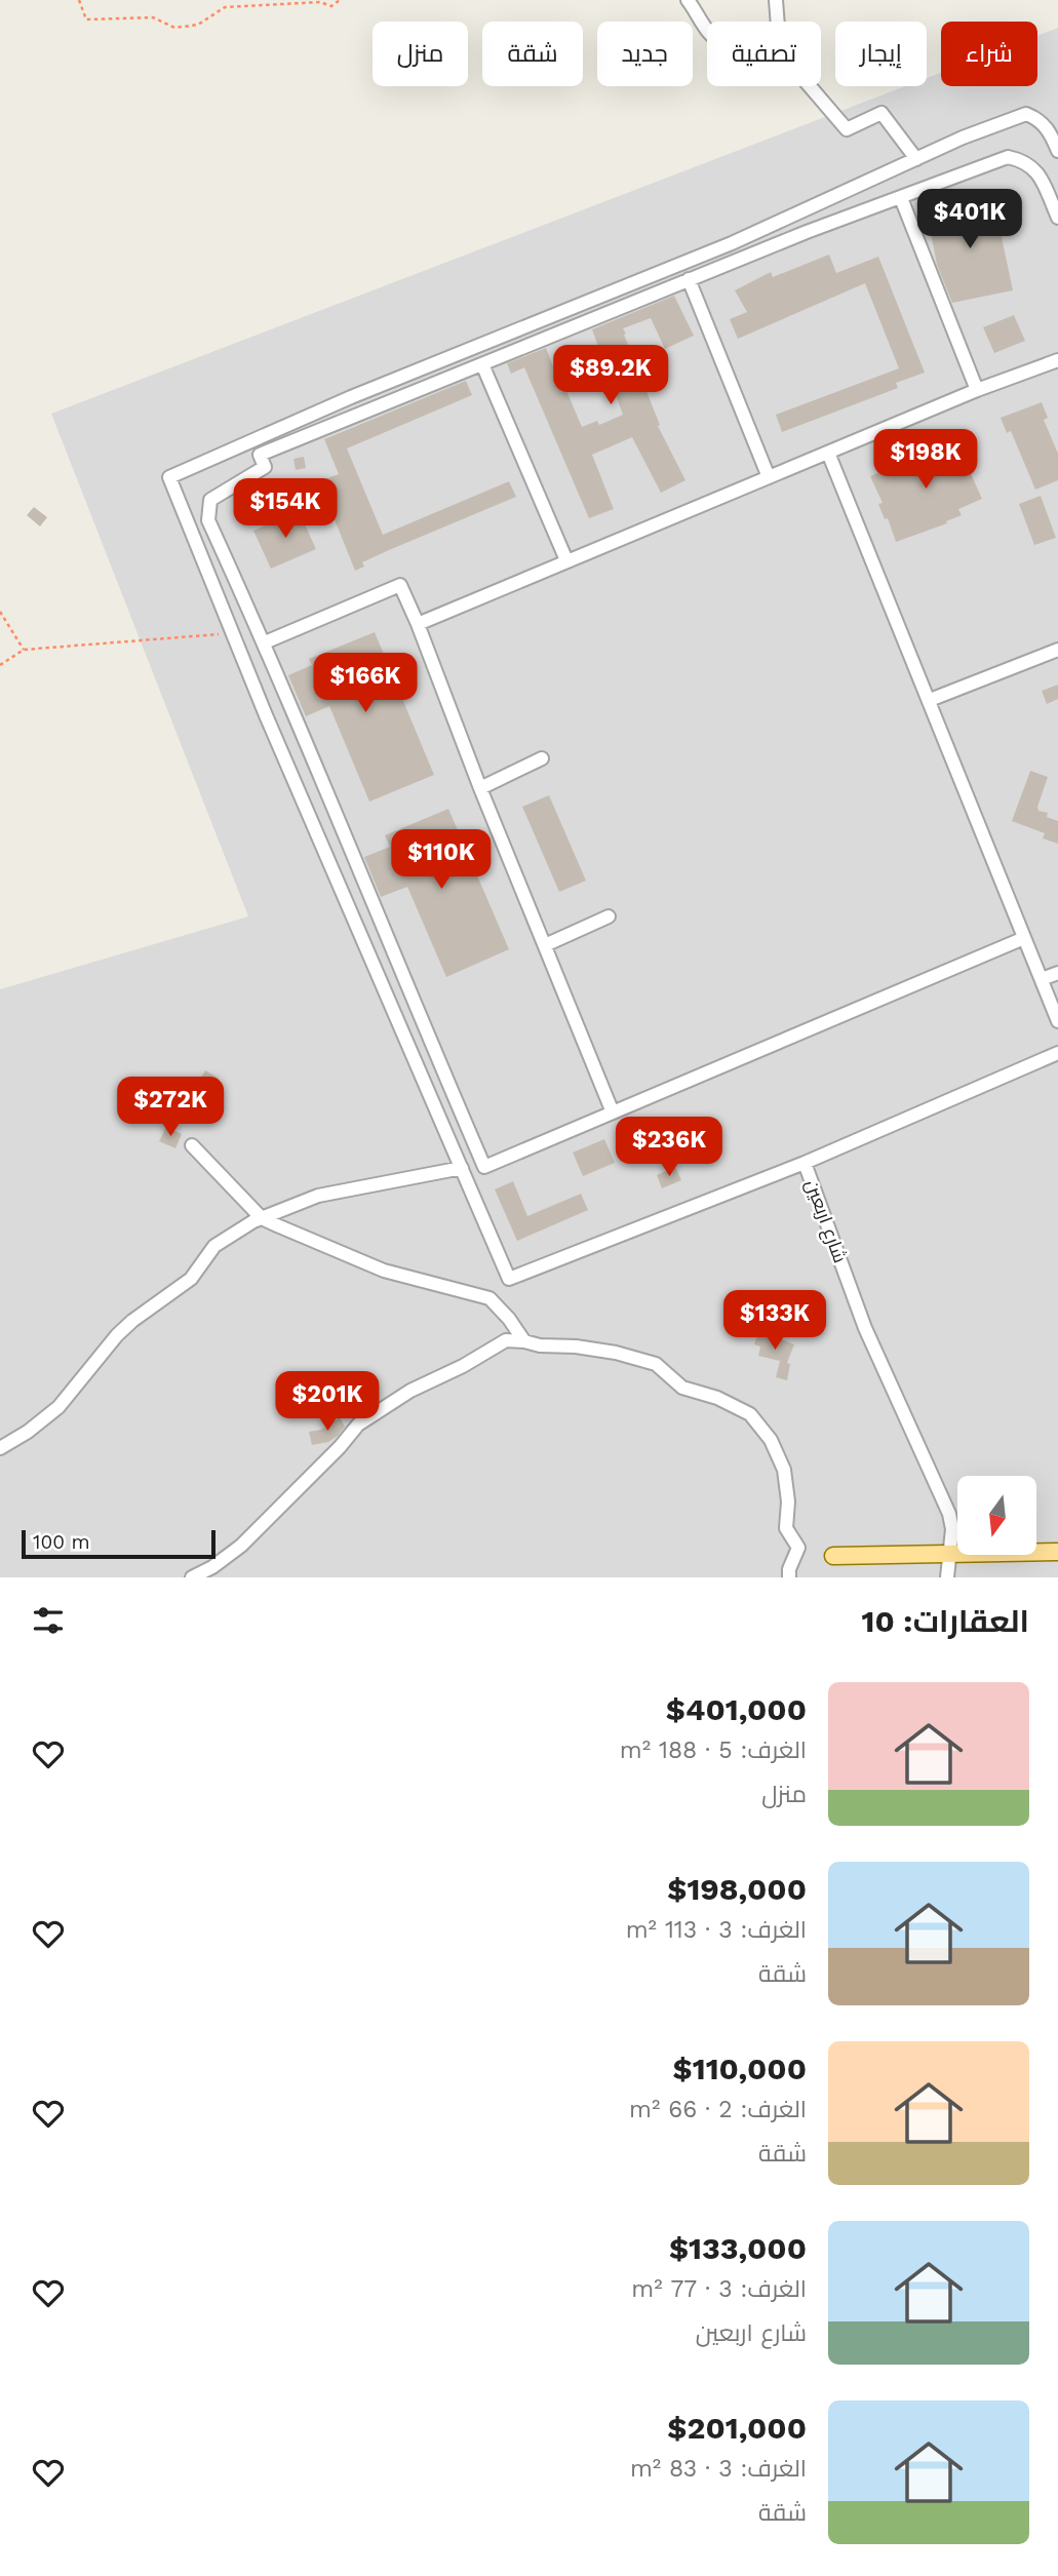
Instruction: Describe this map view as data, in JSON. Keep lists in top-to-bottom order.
{
  "streets": {
    "street": ["شارع اربعين"]
  },
  "scale_bar": "100 m",
  "north": "bottom",
  "page": {
    "chip": [
      "شراء",
      "إيجار",
      "تصفية",
      "جديد",
      "شقة",
      "منزل"
    ],
    "price": [
      "$401K",
      "$89.2K",
      "$198K",
      "$154K",
      "$166K",
      "$110K",
      "$272K",
      "$236K",
      "$133K",
      "$201K"
    ],
    "scale": "100 m",
    "heading": "العقارات: 10",
    "list": [
      {
        "name": "$401,000",
        "note": "الغرف: 5 · 188 m² · منزل"
      },
      {
        "name": "$198,000",
        "note": "الغرف: 3 · 113 m² · شقة"
      },
      {
        "name": "$110,000",
        "note": "الغرف: 2 · 66 m² · شقة"
      },
      {
        "name": "$133,000",
        "note": "الغرف: 3 · 77 m² · شارع اربعين"
      },
      {
        "name": "$201,000",
        "note": "الغرف: 3 · 83 m² · شقة"
      }
    ]
  }
}
